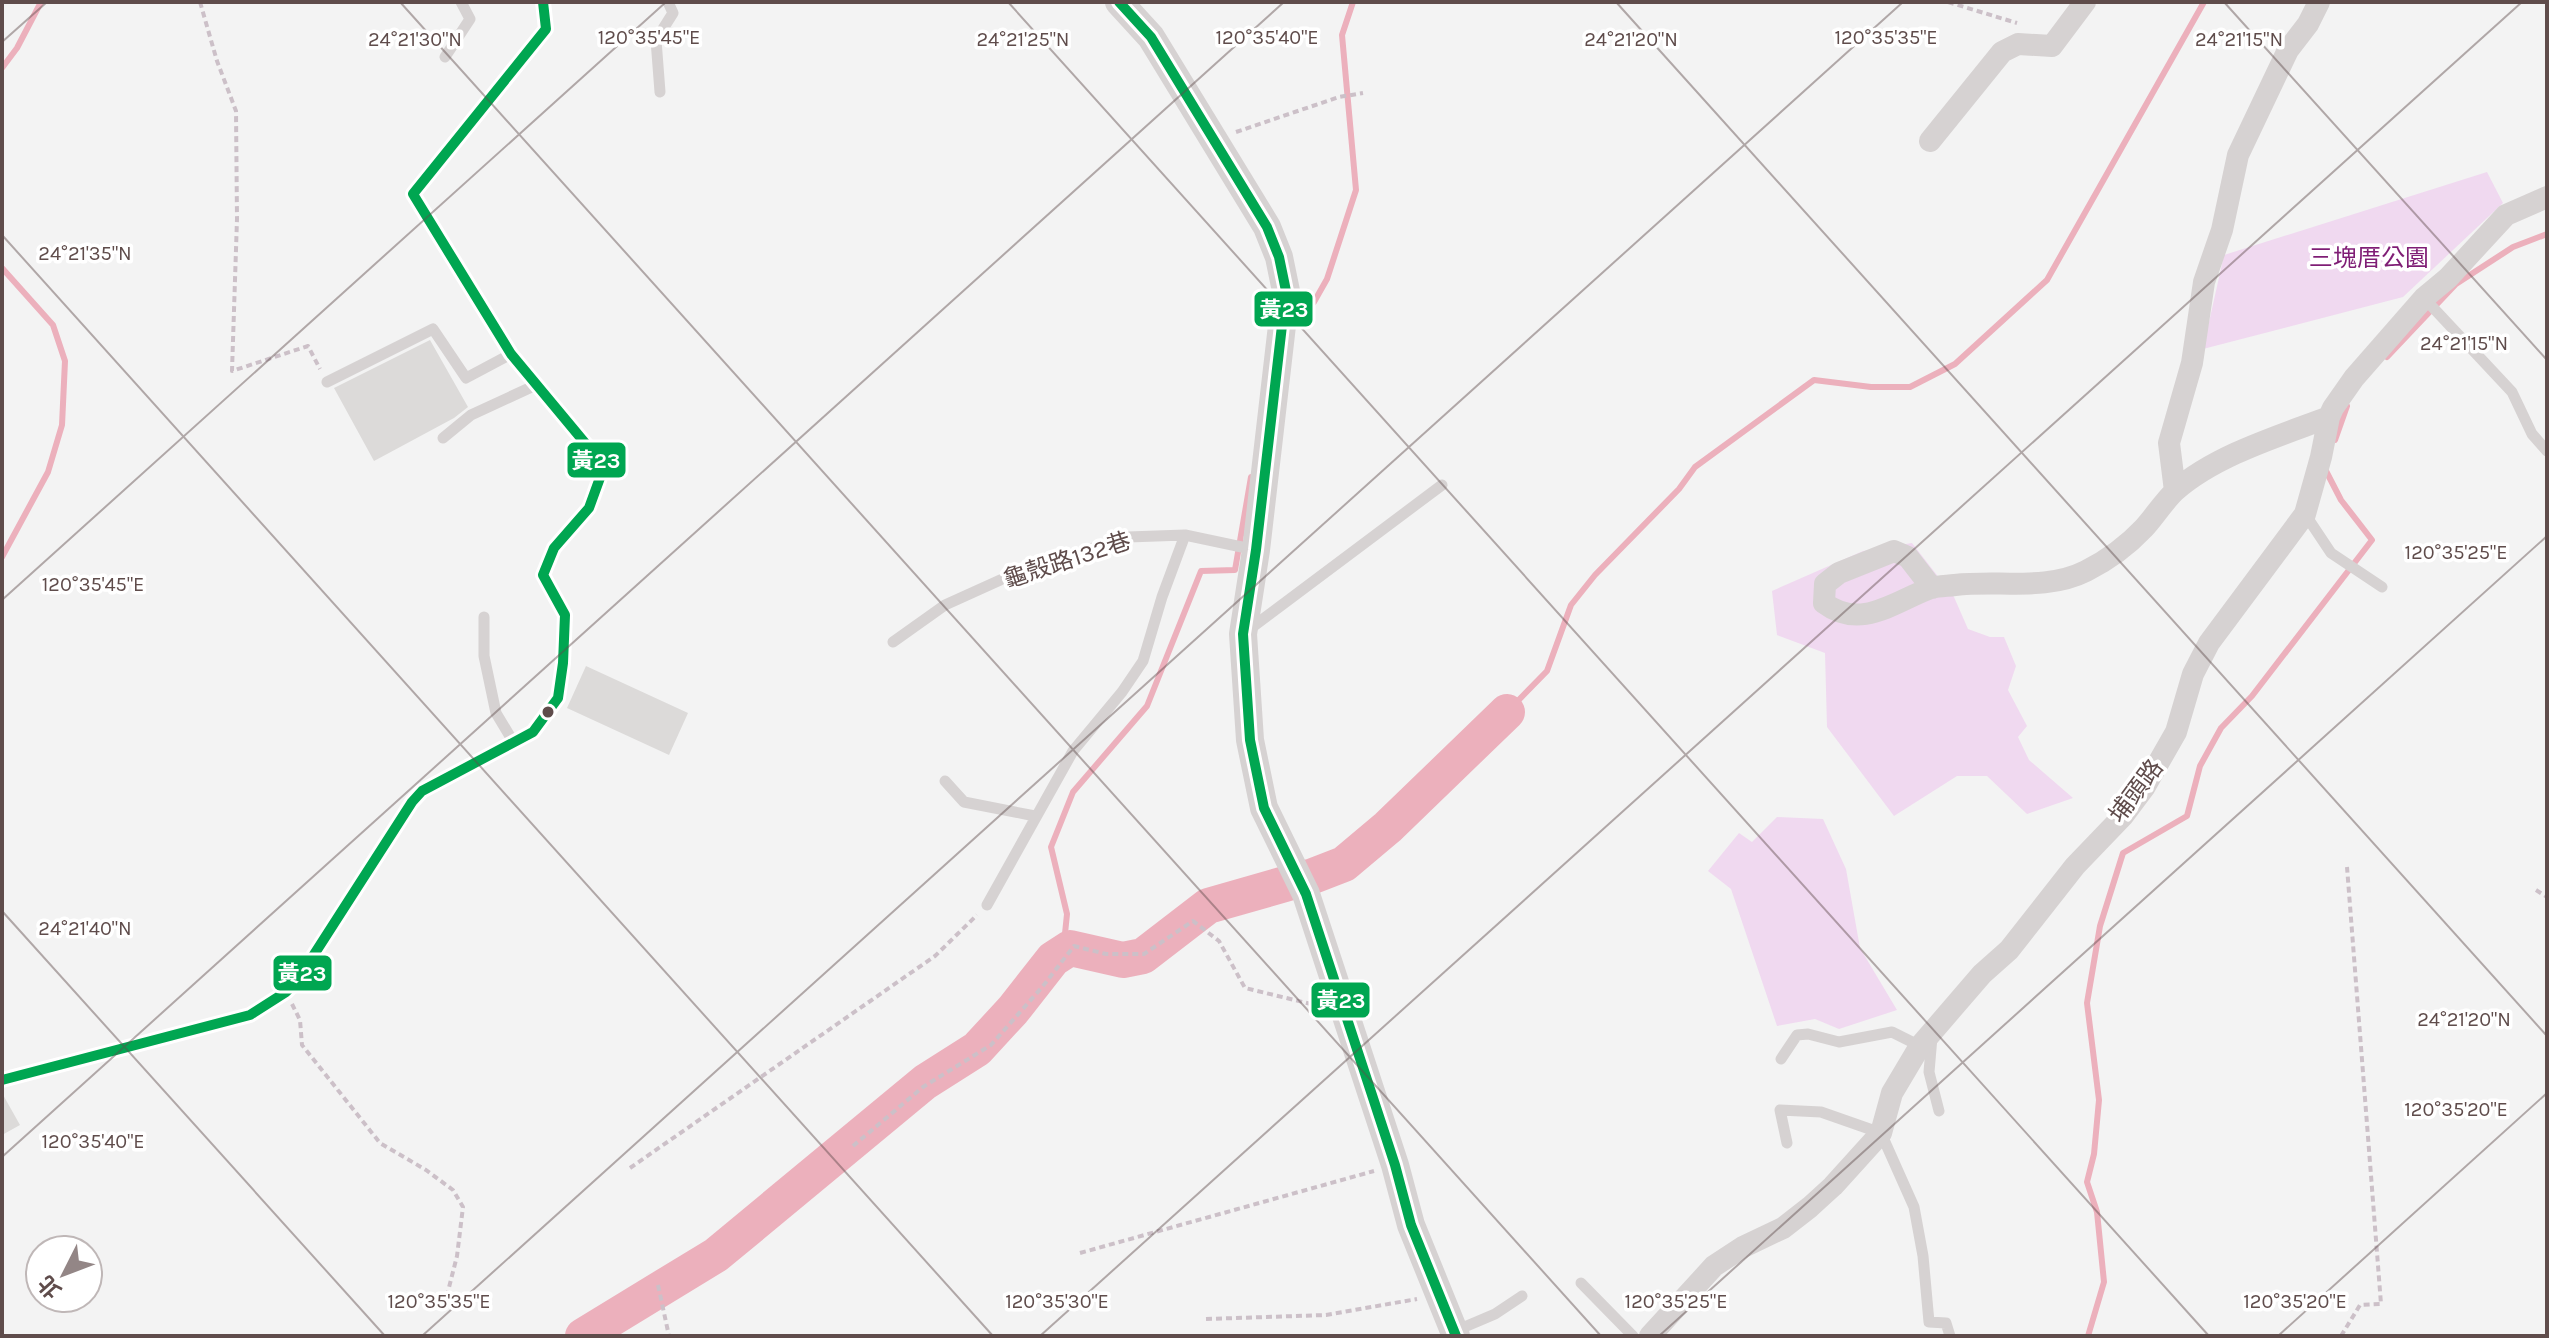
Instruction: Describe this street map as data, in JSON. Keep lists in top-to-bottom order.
{
  "streets": {
    "street": ["埔頭路"],
    "lane": ["龜殼路132巷"]
  },
  "parks": ["三塊厝公園"],
  "lines": ["transit line 黃23"],
  "north": "bottom left",
  "coordinates": [
    "120°35'45\"E",
    "120°35'40\"E",
    "120°35'35\"E",
    "24°21'30\"N",
    "24°21'25\"N",
    "24°21'20\"N",
    "24°21'15\"N",
    "24°21'35\"N",
    "120°35'25\"E",
    "24°21'40\"N",
    "120°35'20\"E",
    "120°35'30\"E"
  ]
}
